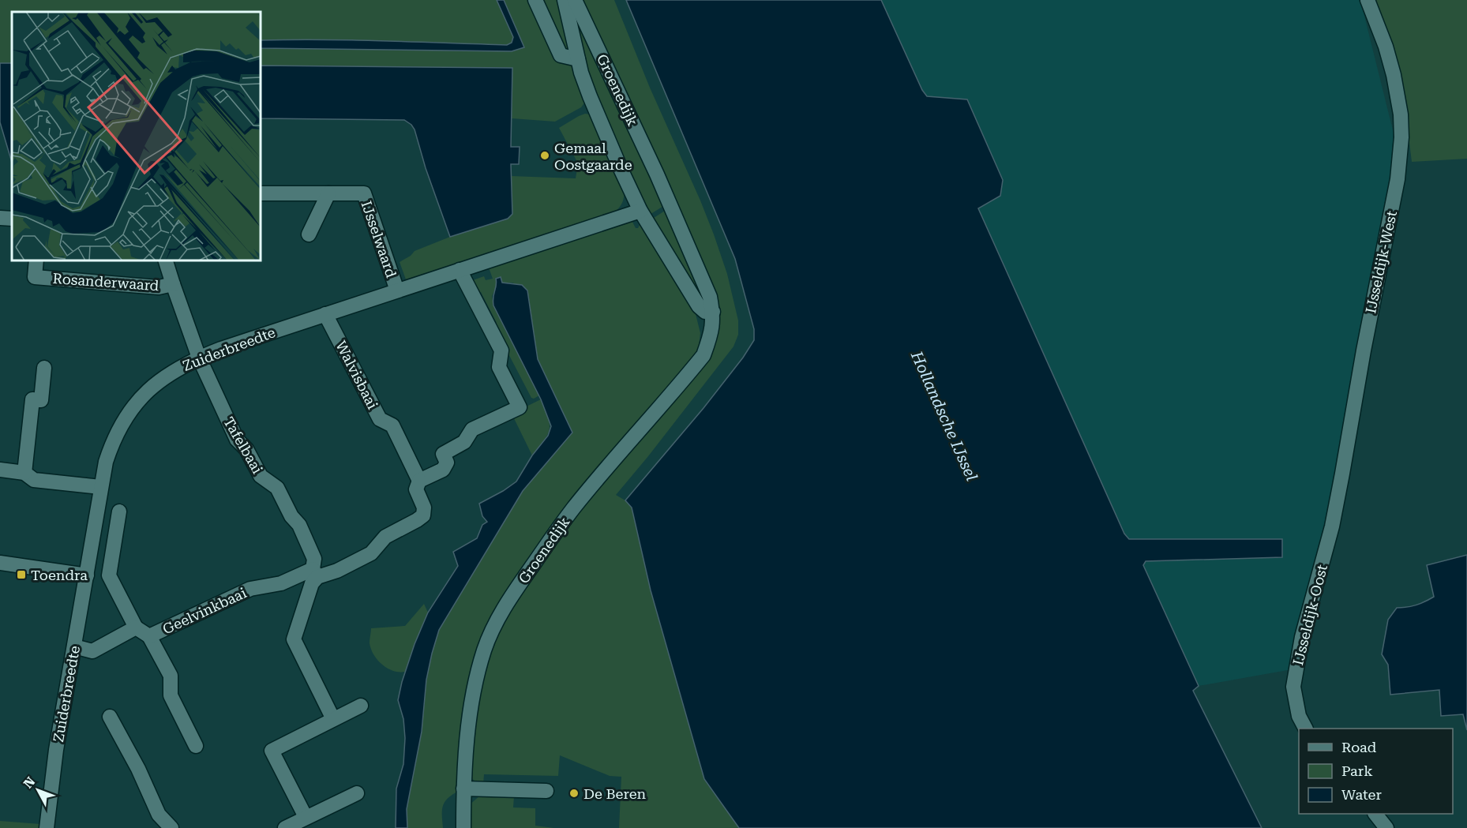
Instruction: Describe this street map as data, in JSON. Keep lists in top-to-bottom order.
{
  "streets": {
    "street": [
      "Groenedijk",
      "IJsselwaard",
      "IJsseldijk-West",
      "Rosanderwaard",
      "Zuiderbreedte",
      "Walvisbaai",
      "Tafelbaai",
      "Geelvinkbaai",
      "IJsseldijk-Oost"
    ]
  },
  "crossings": [
    ["Groenedijk", "Zuiderbreedte"],
    ["IJsselwaard", "Zuiderbreedte"],
    ["IJsseldijk-West", "IJsseldijk-Oost"],
    ["Rosanderwaard", "Zuiderbreedte"],
    ["Rosanderwaard", "Tafelbaai"],
    ["Zuiderbreedte", "Walvisbaai"],
    ["Zuiderbreedte", "Tafelbaai"],
    ["Walvisbaai", "Geelvinkbaai"],
    ["Tafelbaai", "Geelvinkbaai"]
  ],
  "water": ["Hollandsche IJssel"],
  "places": {
    "other": ["Gemaal Oostgaarde", "De Beren"],
    "transit": ["Toendra"]
  },
  "legend": ["Road", "Park", "Water"],
  "north": "top left"
}
